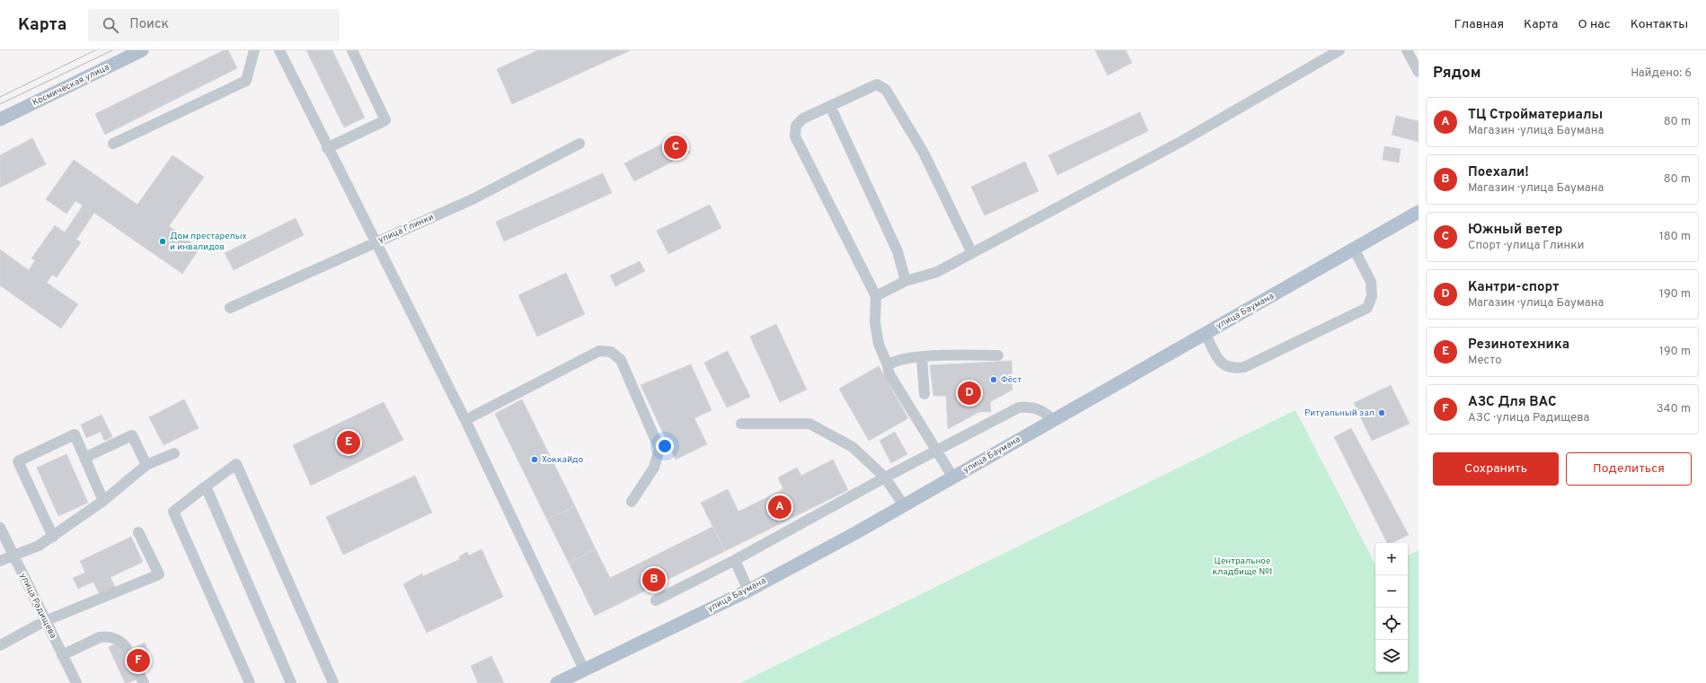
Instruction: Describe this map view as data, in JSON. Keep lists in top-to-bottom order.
{
  "streets": {
    "main road": ["Космическая улица", "улица Баумана"],
    "street": ["улица Глинки", "улица Радищева"]
  },
  "parks": ["Центральное кладбище №1"],
  "places": [
    "Дом престарелых и инвалидов",
    "Фёст",
    "Ритуальный зал",
    "Хоккайдо"
  ],
  "page": {
    "header": "Карта",
    "search": "Поиск",
    "nav": [
      "Главная",
      "Карта",
      "О нас",
      "Контакты"
    ],
    "heading": ["Рядом", "Найдено: 6"],
    "list": [
      {
        "mark": "A",
        "name": "ТЦ Стройматериалы",
        "note": "Магазин · улица Баумана",
        "value": "80 m"
      },
      {
        "mark": "B",
        "name": "Поехали!",
        "note": "Магазин · улица Баумана",
        "value": "80 m"
      },
      {
        "mark": "C",
        "name": "Южный ветер",
        "note": "Спорт · улица Глинки",
        "value": "180 m"
      },
      {
        "mark": "D",
        "name": "Кантри-спорт",
        "note": "Магазин · улица Баумана",
        "value": "190 m"
      },
      {
        "mark": "E",
        "name": "Резинотехника",
        "note": "Место",
        "value": "190 m"
      },
      {
        "mark": "F",
        "name": "АЗС Для ВАС",
        "note": "АЗС · улица Радищева",
        "value": "340 m"
      }
    ],
    "pins": [
      "C",
      "D",
      "E",
      "A",
      "B",
      "F"
    ],
    "buttons": ["Сохранить", "Поделиться"],
    "map_buttons": ["+", "−"]
  }
}
